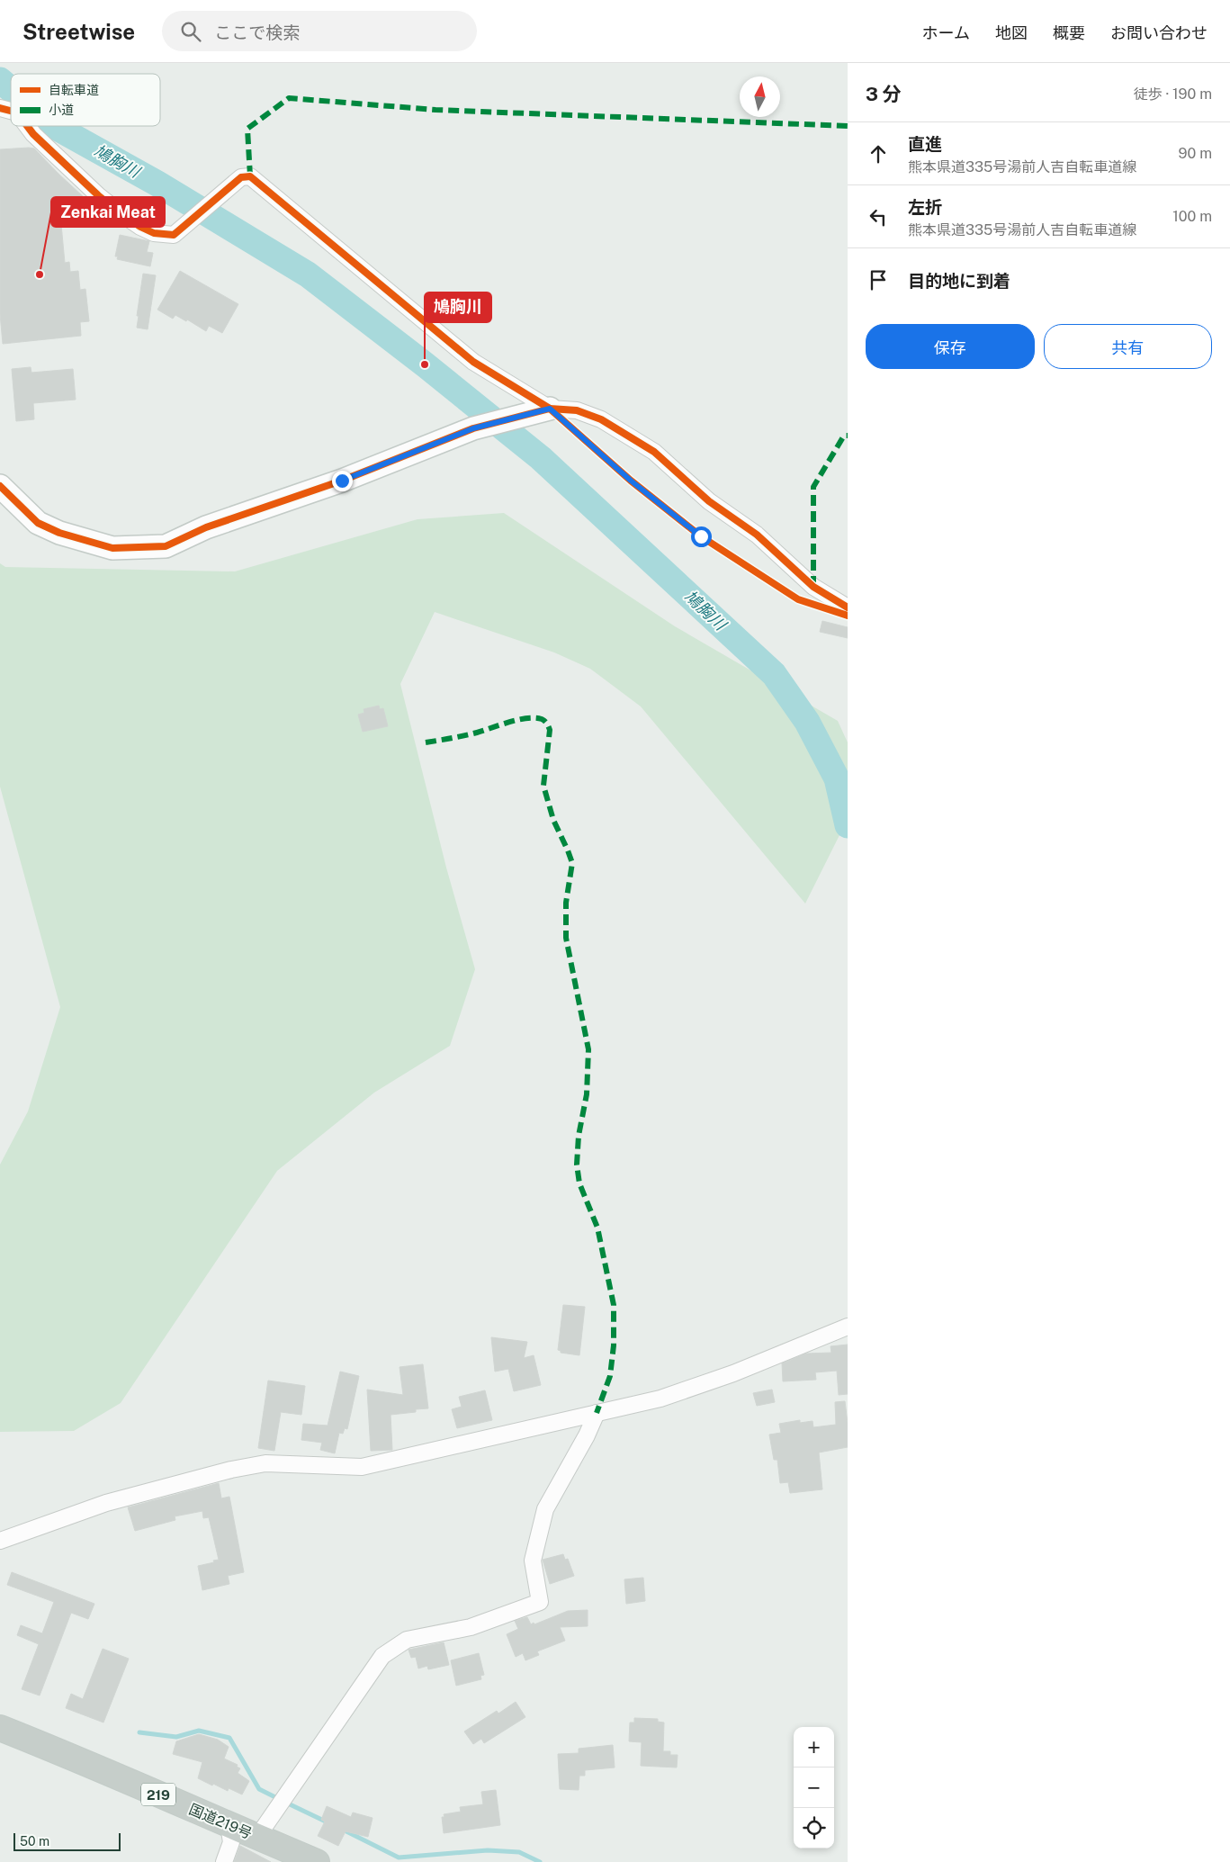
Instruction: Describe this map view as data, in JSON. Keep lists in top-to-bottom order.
{
  "streets": {
    "highway": ["219", "国道219号"]
  },
  "water": ["鳩胸川"],
  "places": ["Zenkai Meat", "鳩胸川"],
  "legend": ["自転車道", "小道"],
  "scale_bar": "50 m",
  "north": "top",
  "page": {
    "header": "Streetwise",
    "search": "ここで検索",
    "nav": [
      "ホーム",
      "地図",
      "概要",
      "お問い合わせ"
    ],
    "heading": ["3 分", "徒歩 · 190 m"],
    "list": [
      ["直進", "熊本県道335号湯前人吉自転車道線", "90 m"],
      ["左折", "熊本県道335号湯前人吉自転車道線", "100 m"],
      "目的地に到着"
    ],
    "buttons": ["保存", "共有"],
    "map_buttons": ["+", "−"],
    "scale": "50 m"
  }
}
